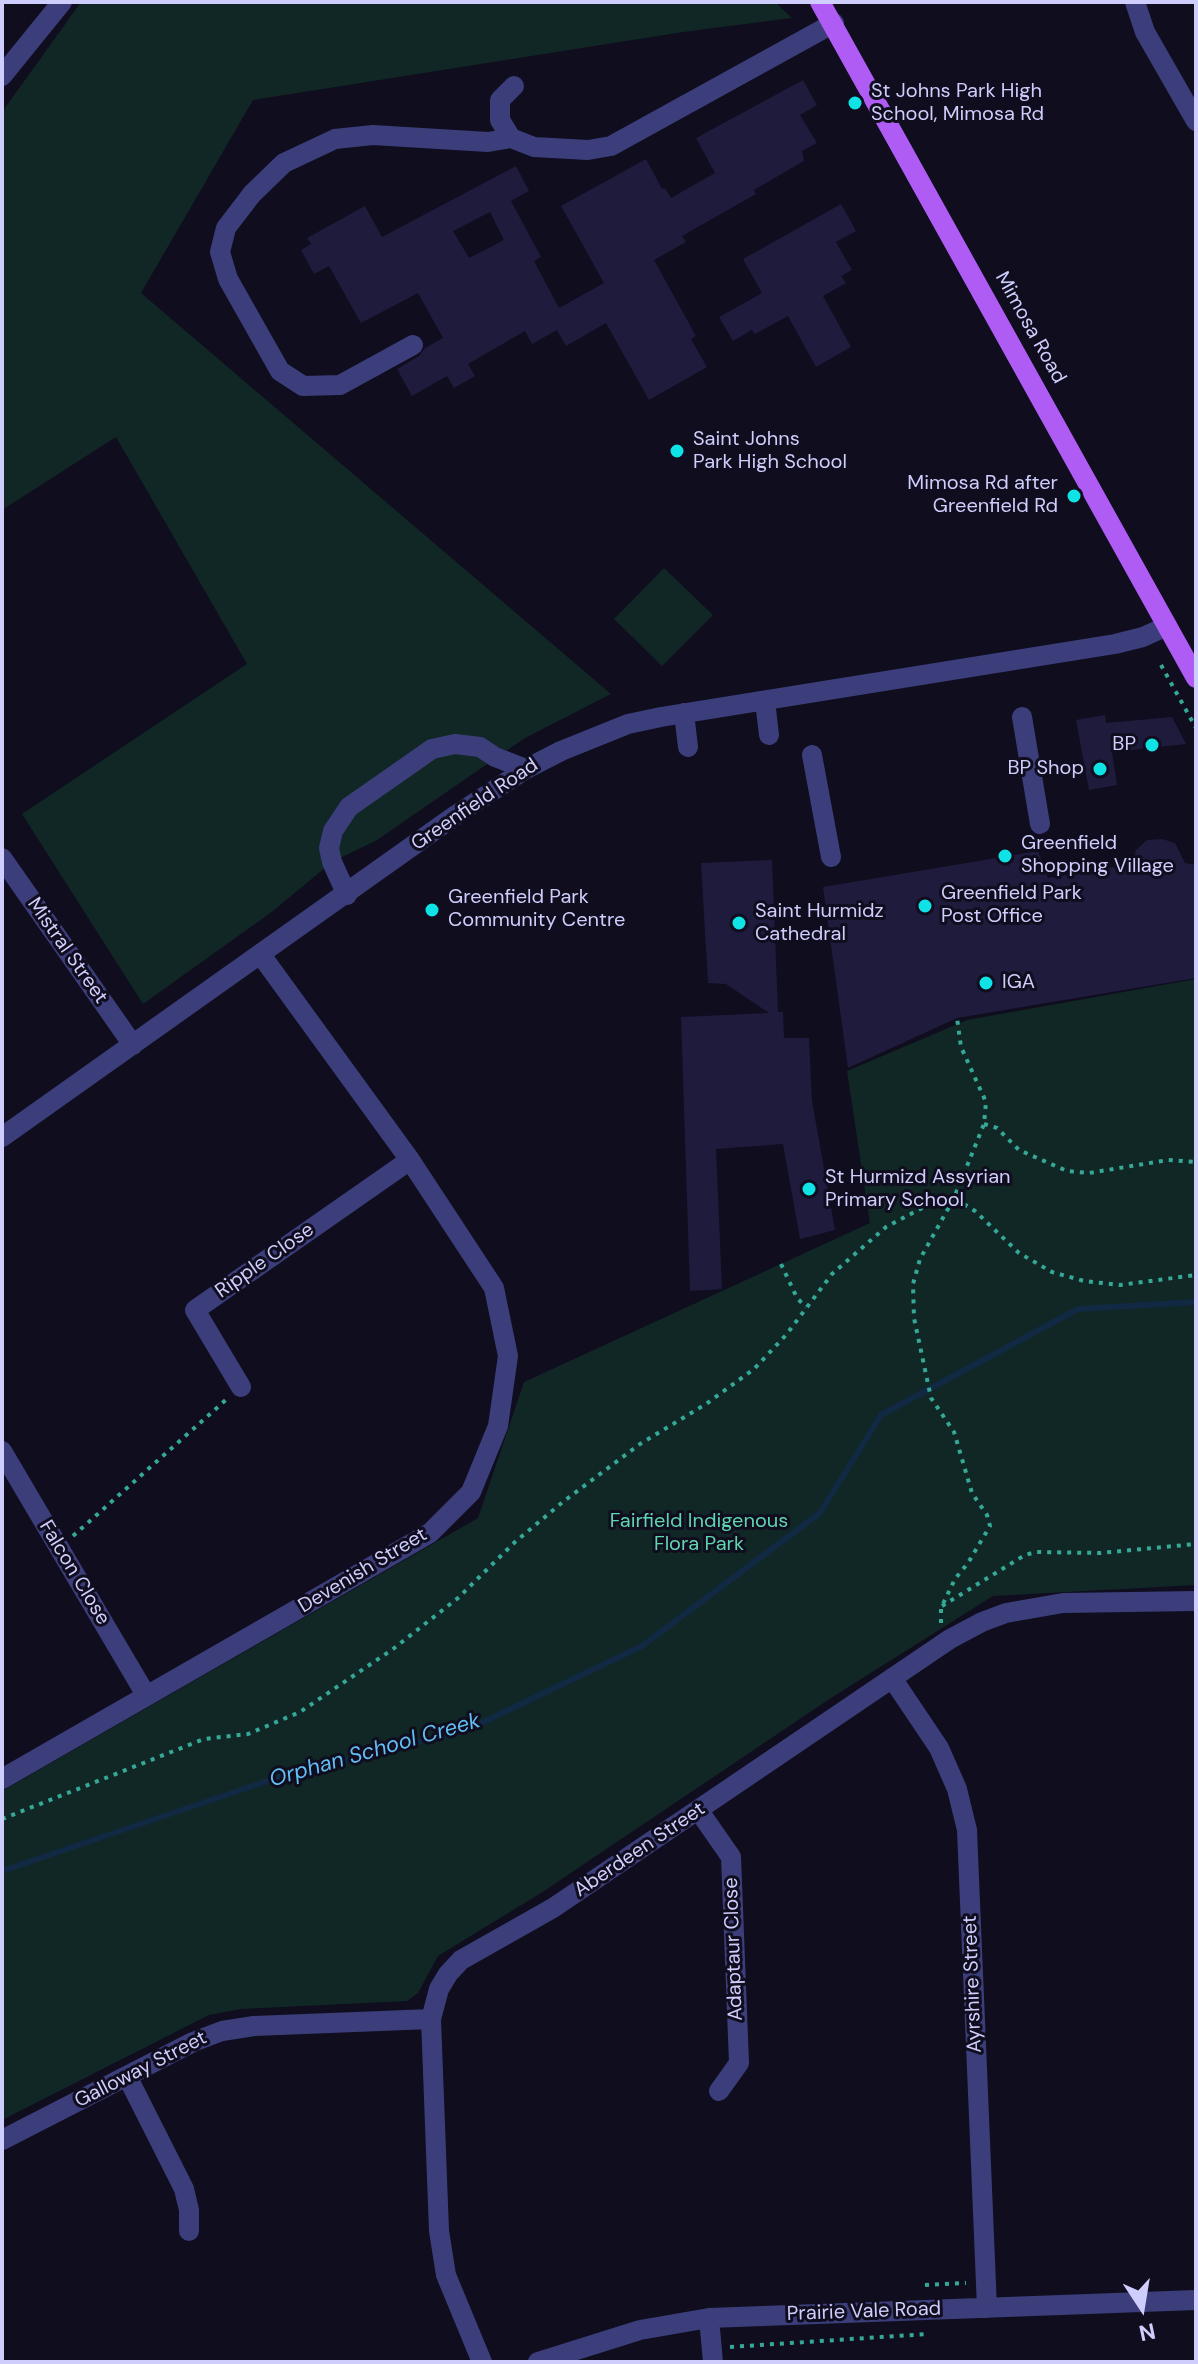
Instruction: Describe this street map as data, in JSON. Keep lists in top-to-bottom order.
{
  "streets": {
    "main road": ["Mimosa Road"],
    "street": [
      "Greenfield Road",
      "Mistral Street",
      "Ripple Close",
      "Devenish Street",
      "Falcon Close",
      "Aberdeen Street",
      "Adaptaur Close",
      "Ayrshire Street",
      "Galloway Street",
      "Prairie Vale Road"
    ]
  },
  "crossings": [
    ["Mimosa Road", "Greenfield Road"],
    ["Greenfield Road", "Mistral Street"],
    ["Greenfield Road", "Devenish Street"],
    ["Ripple Close", "Devenish Street"],
    ["Devenish Street", "Falcon Close"],
    ["Aberdeen Street", "Adaptaur Close"],
    ["Aberdeen Street", "Ayrshire Street"],
    ["Aberdeen Street", "Galloway Street"],
    ["Ayrshire Street", "Prairie Vale Road"]
  ],
  "water": ["Orphan School Creek"],
  "parks": ["Fairfield Indigenous Flora Park"],
  "places": [
    "St Johns Park High School, Mimosa Rd",
    "Saint Johns Park High School",
    "Mimosa Rd after Greenfield Rd",
    "BP",
    "BP Shop",
    "Greenfield Shopping Village",
    "Greenfield Park Post Office",
    "Greenfield Park Community Centre",
    "Saint Hurmidz Cathedral",
    "IGA",
    "St Hurmizd Assyrian Primary School"
  ],
  "north": "bottom"
}
